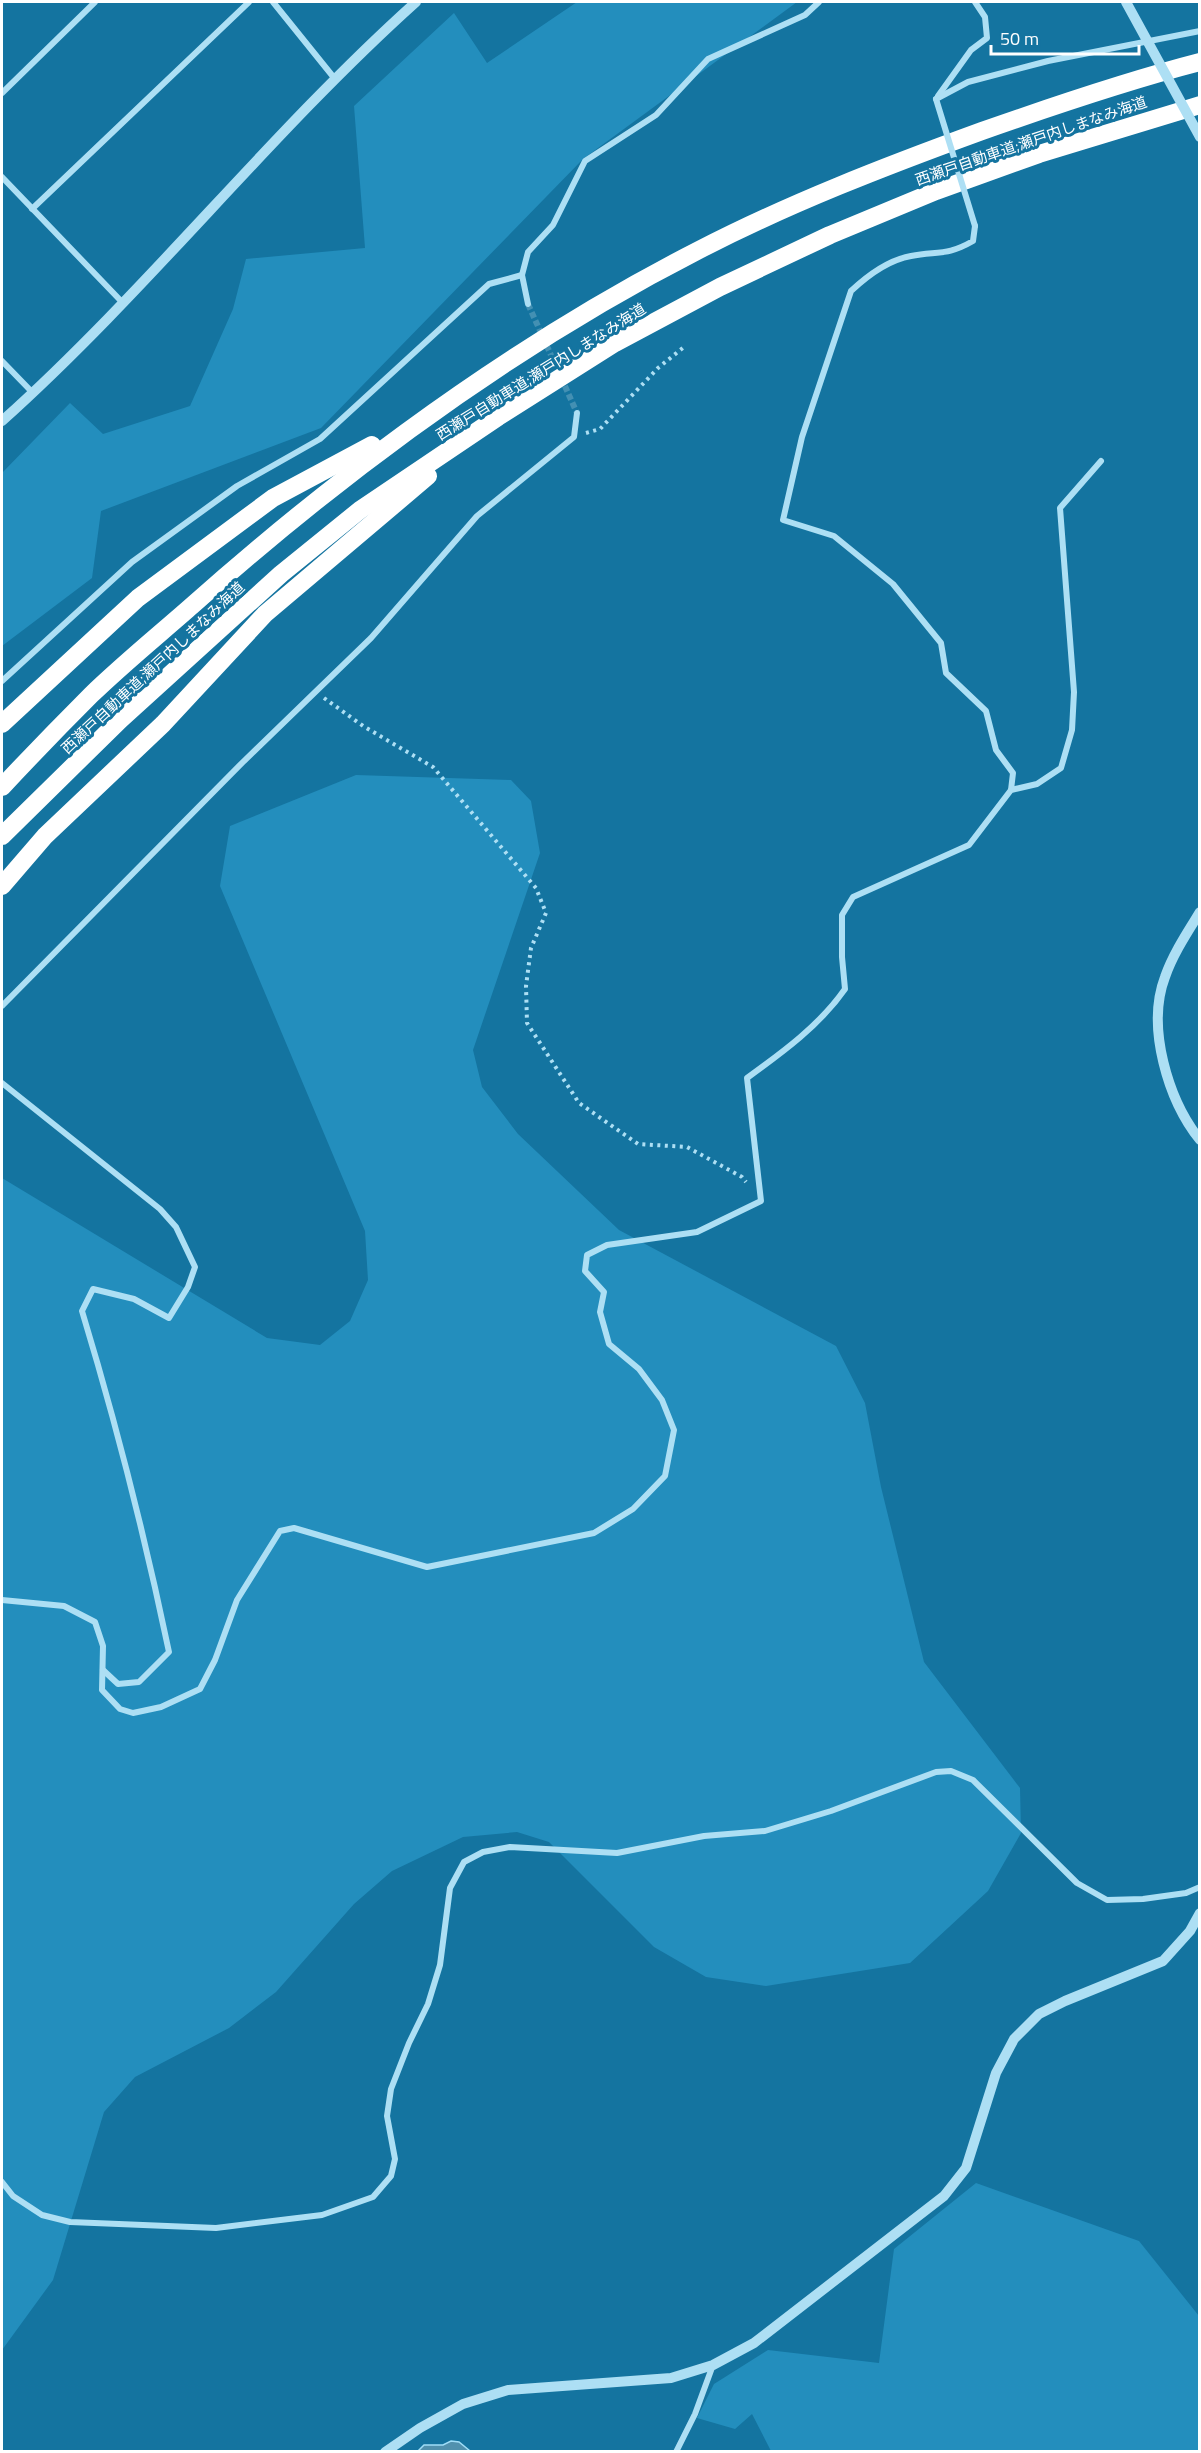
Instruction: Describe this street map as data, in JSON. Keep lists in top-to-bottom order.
{
  "streets": {
    "highway": ["西瀬戸自動車道;瀬戸内しまなみ海道"]
  },
  "scale_bar": "50 m"
}
